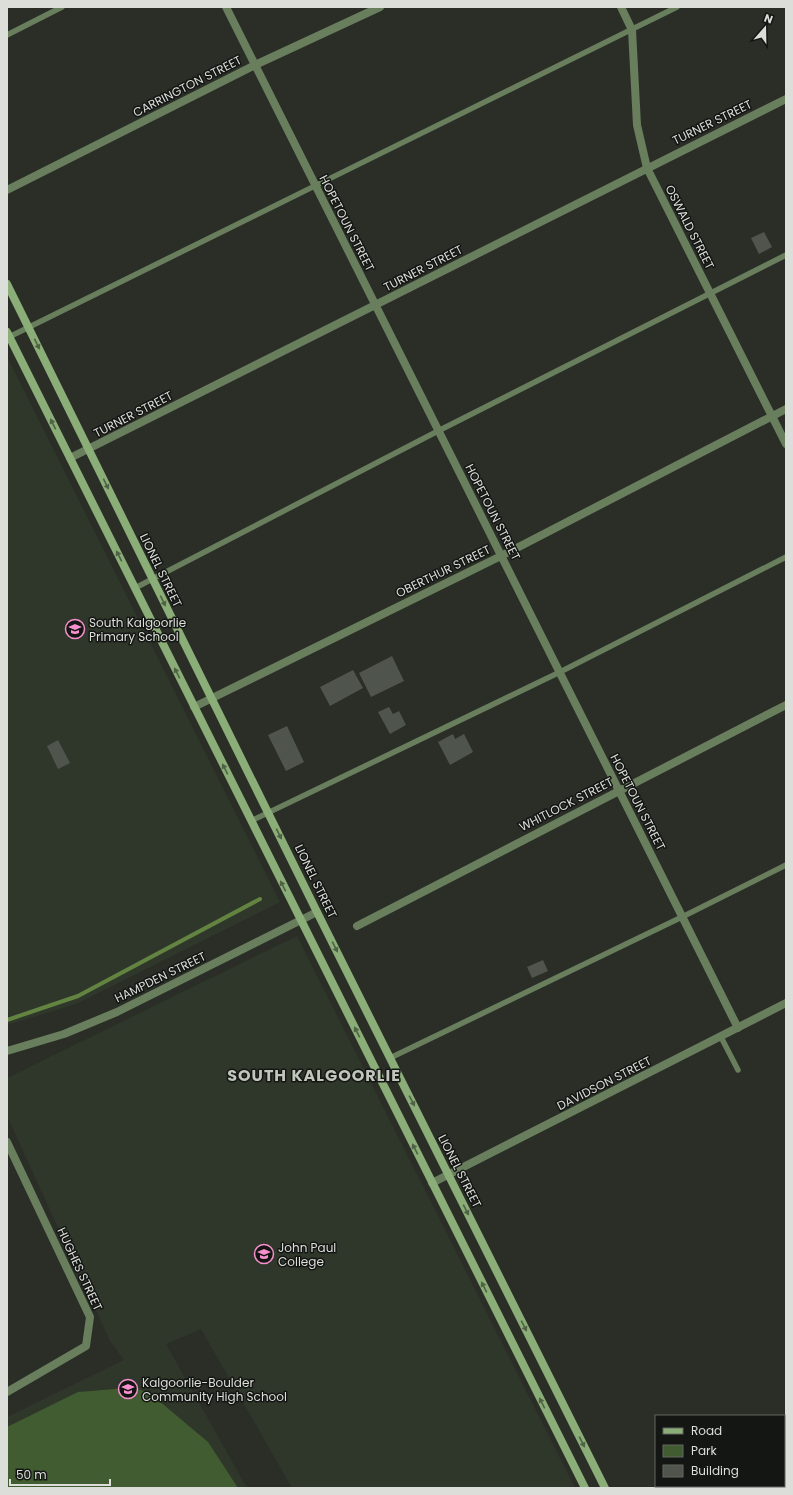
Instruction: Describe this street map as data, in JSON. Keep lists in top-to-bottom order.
{
  "streets": {
    "street": [
      "CARRINGTON STREET",
      "TURNER STREET",
      "HOPETOUN STREET",
      "OSWALD STREET",
      "LIONEL STREET",
      "OBERTHUR STREET",
      "WHITLOCK STREET",
      "HAMPDEN STREET",
      "DAVIDSON STREET",
      "HUGHES STREET"
    ]
  },
  "crossings": [
    ["CARRINGTON STREET", "HOPETOUN STREET"],
    ["TURNER STREET", "HOPETOUN STREET"],
    ["TURNER STREET", "OSWALD STREET"],
    ["TURNER STREET", "LIONEL STREET"],
    ["HOPETOUN STREET", "OBERTHUR STREET"],
    ["HOPETOUN STREET", "WHITLOCK STREET"],
    ["HOPETOUN STREET", "DAVIDSON STREET"],
    ["OSWALD STREET", "OBERTHUR STREET"],
    ["LIONEL STREET", "OBERTHUR STREET"],
    ["LIONEL STREET", "HAMPDEN STREET"],
    ["LIONEL STREET", "DAVIDSON STREET"]
  ],
  "districts": ["SOUTH KALGOORLIE"],
  "places": {
    "school or university": ["South Kalgoorlie Primary School", "John Paul College", "Kalgoorlie-Boulder Community High School"]
  },
  "legend": ["Road", "Park", "Building"],
  "scale_bar": "50 m",
  "north": "top"
}
